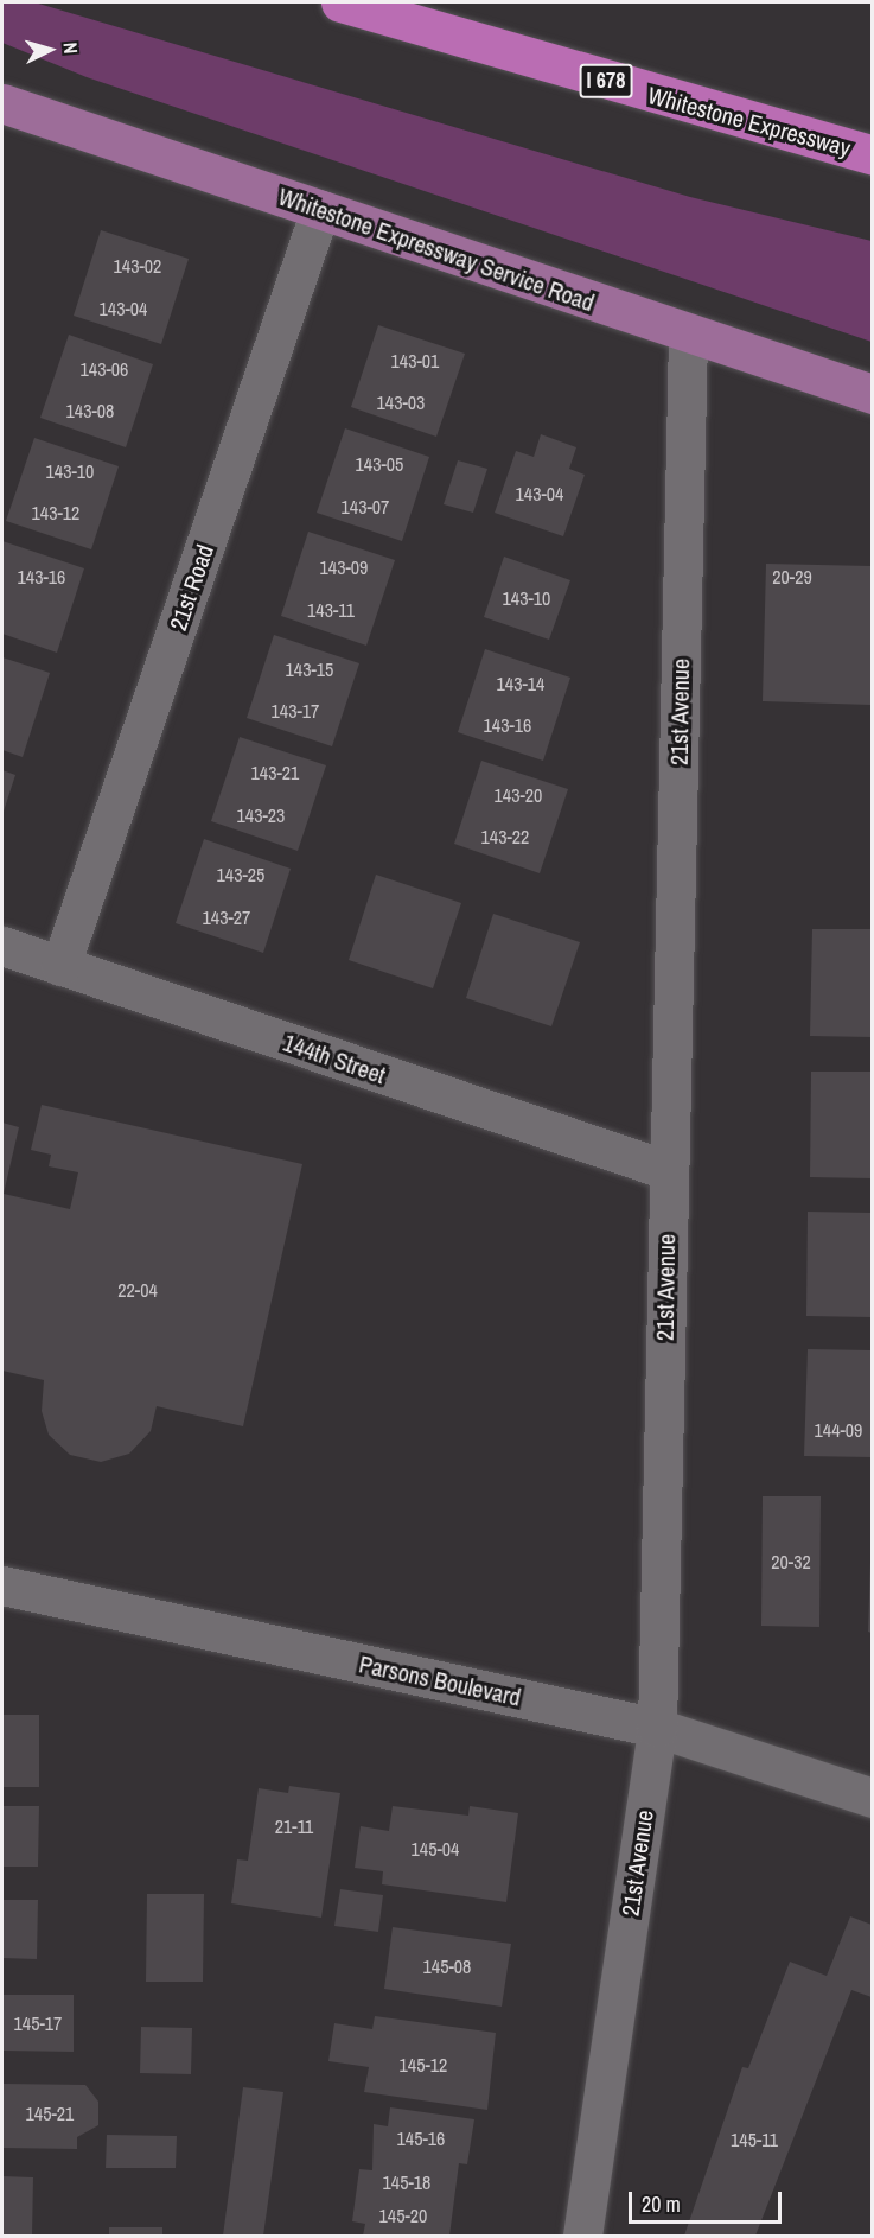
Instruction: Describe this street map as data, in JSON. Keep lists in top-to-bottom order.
{
  "streets": {
    "highway": ["I 678", "Whitestone Expressway"],
    "main road": ["Whitestone Expressway Service Road"],
    "street": [
      "21st Road",
      "21st Avenue",
      "144th Street",
      "Parsons Boulevard"
    ]
  },
  "crossings": [
    ["Whitestone Expressway Service Road", "21st Road"],
    ["Whitestone Expressway Service Road", "21st Avenue"],
    ["21st Road", "144th Street"],
    ["21st Avenue", "144th Street"],
    ["21st Avenue", "Parsons Boulevard"]
  ],
  "house_numbers": [
    "143-02",
    "143-04",
    "143-01",
    "143-06",
    "143-03",
    "143-08",
    "143-05",
    "143-10",
    "143-04",
    "143-07",
    "143-12",
    "143-09",
    "143-16",
    "20-29",
    "143-10",
    "143-11",
    "143-15",
    "143-14",
    "143-17",
    "143-16",
    "143-21",
    "143-20",
    "143-23",
    "143-22",
    "143-25",
    "143-27",
    "22-04",
    "144-09",
    "20-32",
    "21-11",
    "145-04",
    "145-08",
    "145-17",
    "145-12",
    "145-21",
    "145-16",
    "145-11",
    "145-18",
    "145-20"
  ],
  "scale_bar": "20 m",
  "north": "right"
}
